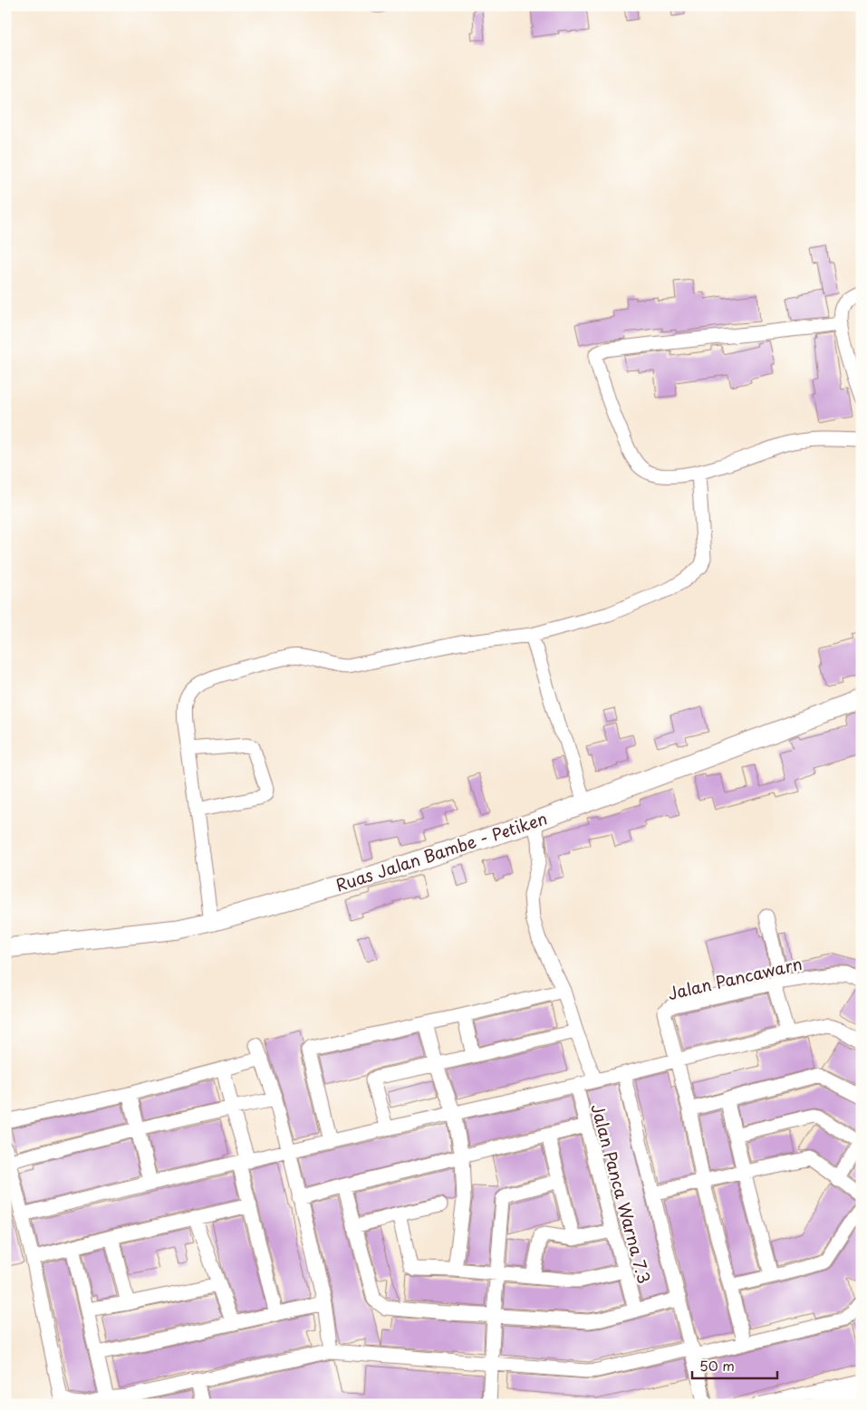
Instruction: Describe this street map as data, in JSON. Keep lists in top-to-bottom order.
{
  "streets": {
    "main road": ["Ruas Jalan Bambe - Petiken"],
    "street": ["Jalan Pancawarn", "Jalan Panca Warna 7.3"]
  },
  "scale_bar": "50 m"
}
